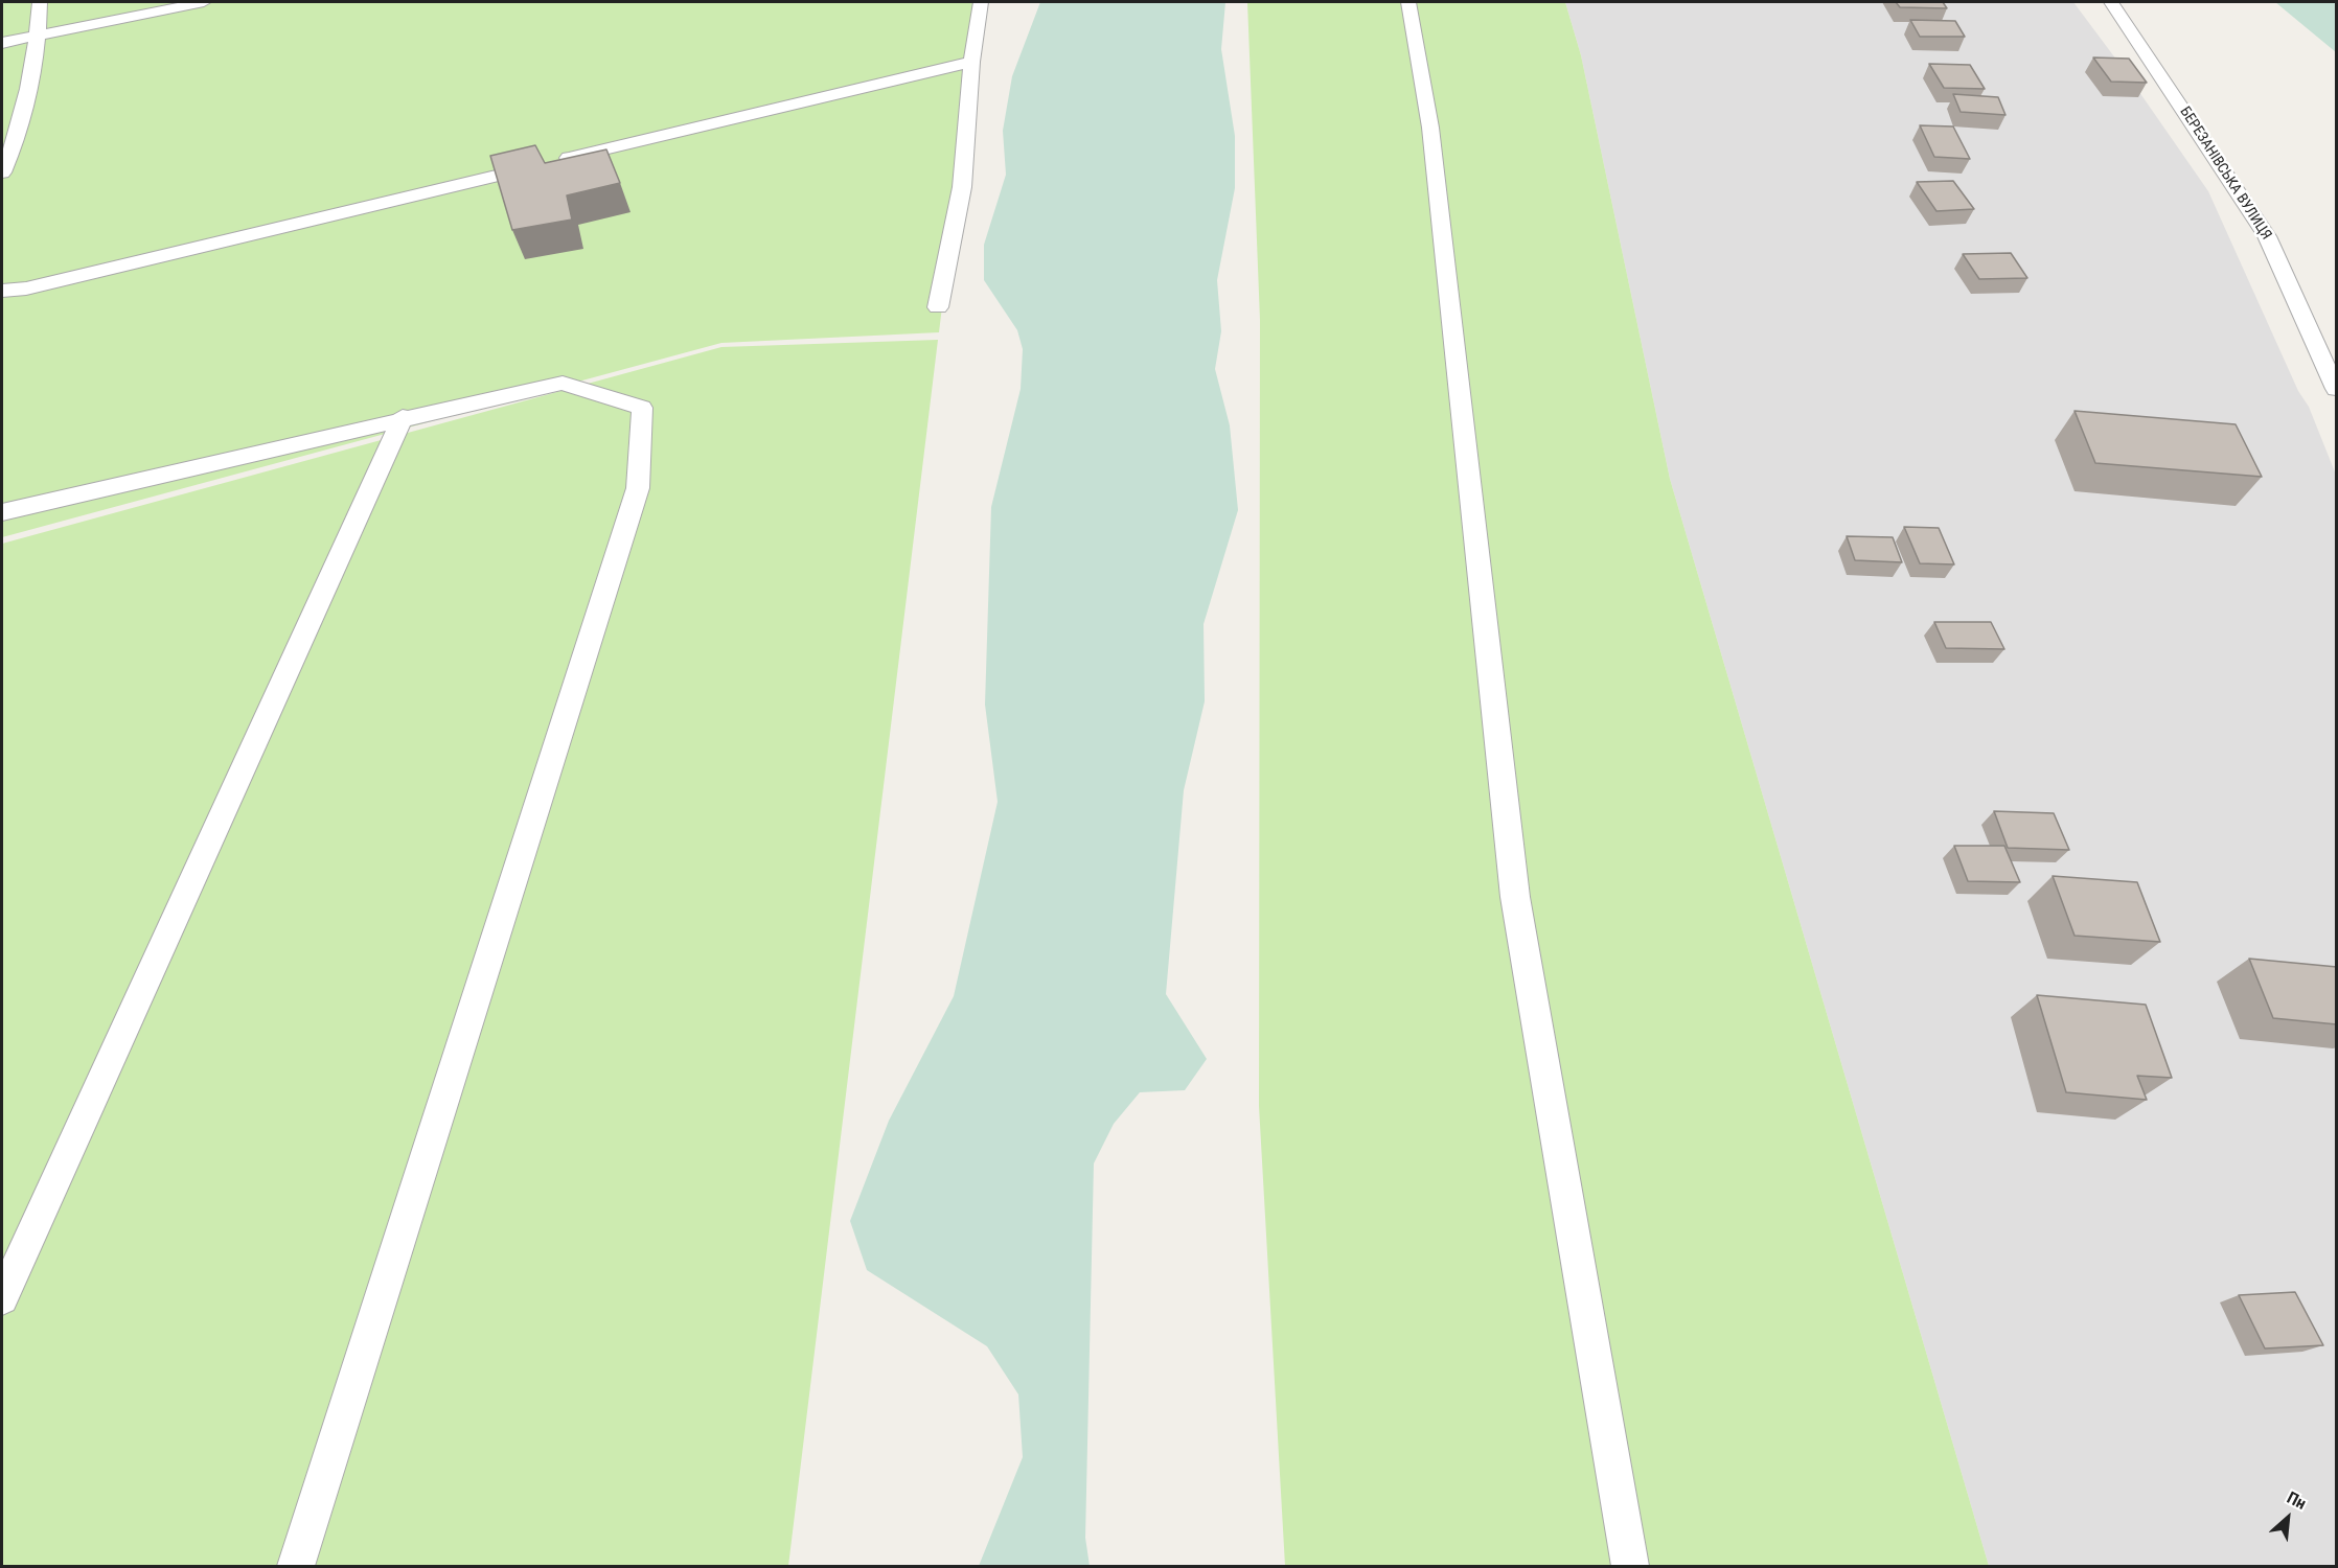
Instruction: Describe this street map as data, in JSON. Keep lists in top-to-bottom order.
{
  "streets": {
    "lane": ["БЕРЕЗАНІВСЬКА ВУЛИЦЯ"]
  },
  "north": "top right"
}
